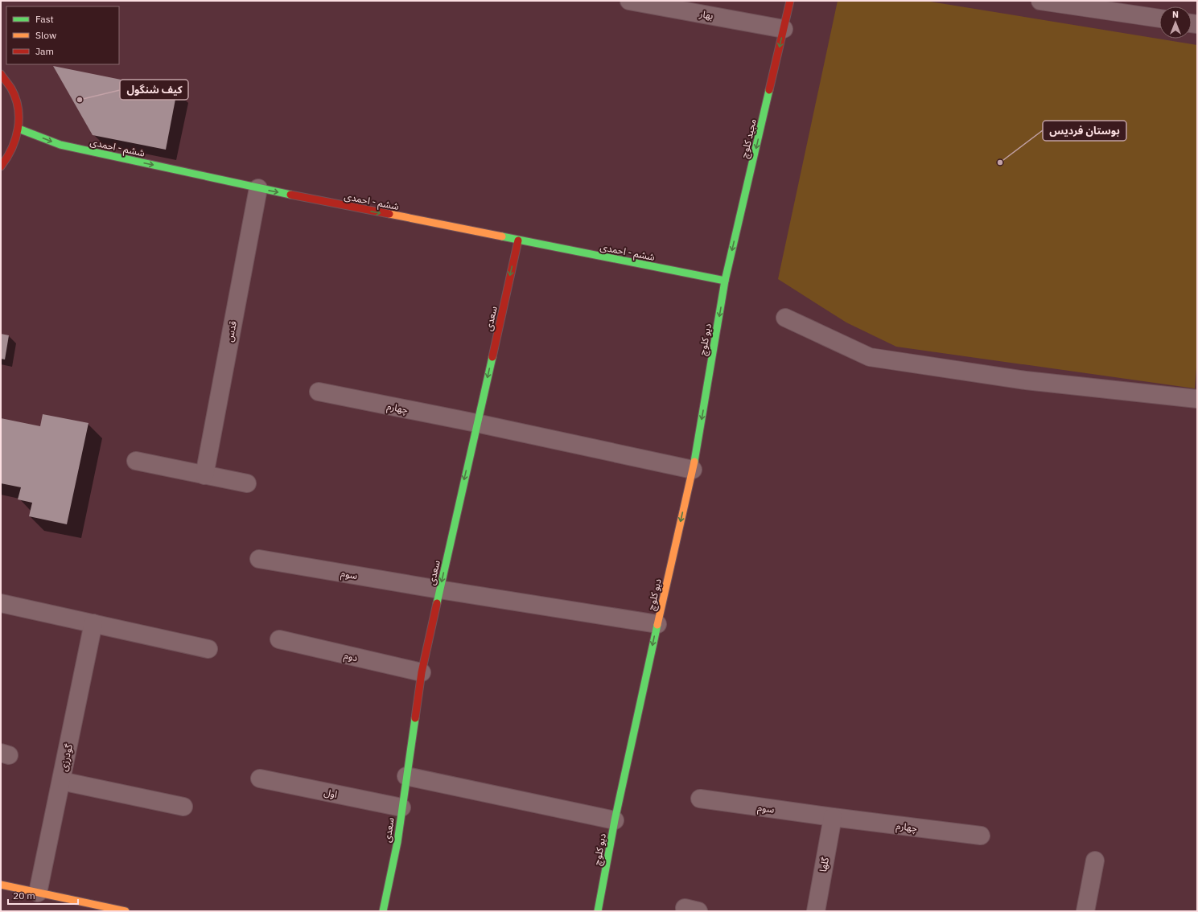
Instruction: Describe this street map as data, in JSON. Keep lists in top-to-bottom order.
{
  "streets": {
    "street": [
      "بهار",
      "مجید کلوچ",
      "ششم - احمدی",
      "سعدی",
      "قدس",
      "دیو کلوچ",
      "چهارم",
      "سوم",
      "دوم",
      "گودرزی",
      "اول",
      "گلها"
    ]
  },
  "crossings": [
    ["بهار", "مجید کلوچ"],
    ["مجید کلوچ", "ششم - احمدی"],
    ["مجید کلوچ", "دیو کلوچ"],
    ["ششم - احمدی", "سعدی"],
    ["ششم - احمدی", "قدس"],
    ["ششم - احمدی", "دیو کلوچ"],
    ["سعدی", "چهارم"],
    ["سعدی", "سوم"],
    ["سعدی", "دوم"],
    ["سعدی", "اول"],
    ["دیو کلوچ", "چهارم"],
    ["دیو کلوچ", "سوم"],
    ["چهارم", "سوم"],
    ["چهارم", "گلها"],
    ["سوم", "گلها"]
  ],
  "one_way": [
    "مجید کلوچ",
    "ششم - احمدی",
    "سعدی",
    "دیو کلوچ"
  ],
  "places": ["کیف شنگول", "بوستان فردیس"],
  "legend": ["Fast", "Slow", "Jam"],
  "scale_bar": "20 m",
  "north": "top"
}
